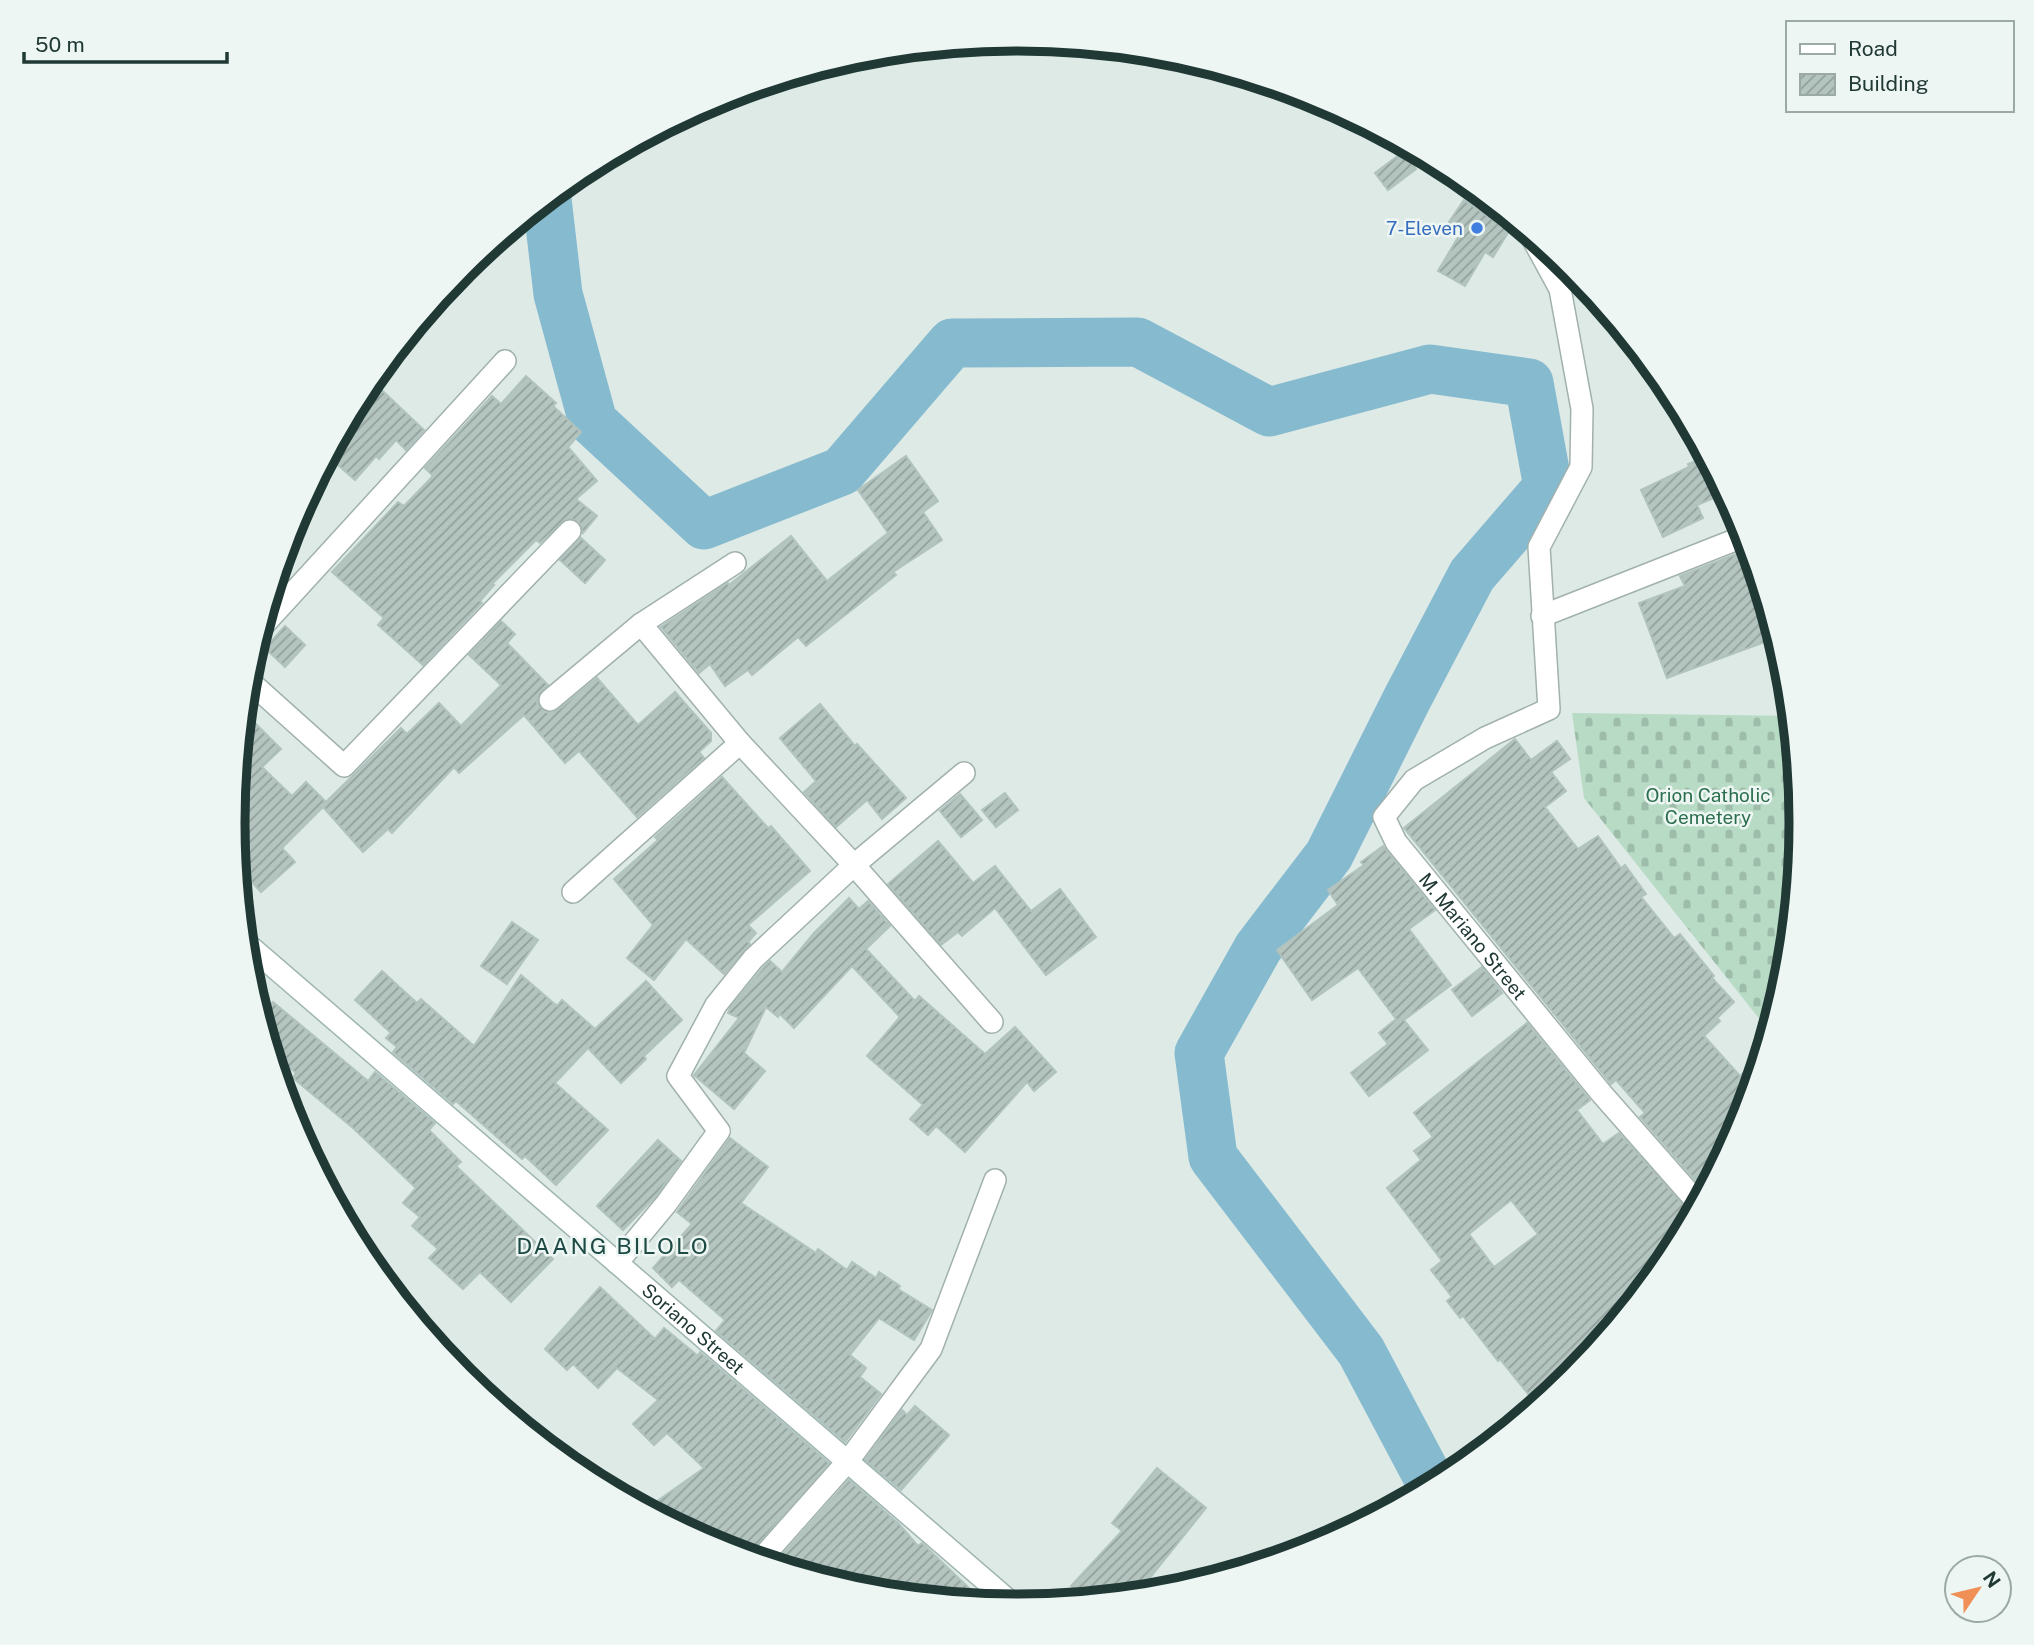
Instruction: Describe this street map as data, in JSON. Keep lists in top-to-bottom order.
{
  "streets": {
    "street": ["M. Mariano Street", "Soriano Street"]
  },
  "districts": ["DAANG BILOLO"],
  "parks": ["Orion Catholic Cemetery"],
  "places": ["7-Eleven"],
  "legend": ["Road", "Building"],
  "scale_bar": "50 m",
  "north": "top right"
}
